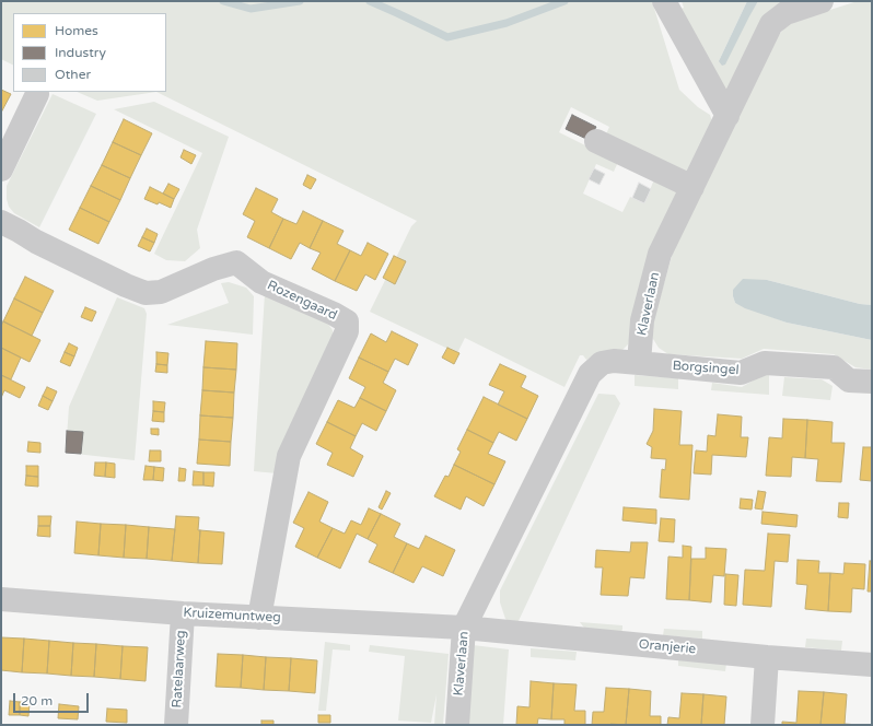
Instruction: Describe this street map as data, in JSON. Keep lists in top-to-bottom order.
{
  "streets": {
    "street": [
      "Rozengaard",
      "Klaverlaan",
      "Borgsingel",
      "Kruizemuntweg",
      "Oranjerie",
      "Ratelaarweg"
    ]
  },
  "crossings": [
    ["Rozengaard", "Kruizemuntweg"],
    ["Klaverlaan", "Borgsingel"],
    ["Klaverlaan", "Kruizemuntweg"],
    ["Klaverlaan", "Oranjerie"],
    ["Kruizemuntweg", "Oranjerie"],
    ["Kruizemuntweg", "Ratelaarweg"]
  ],
  "legend": ["Homes", "Industry", "Other"],
  "scale_bar": "20 m"
}
